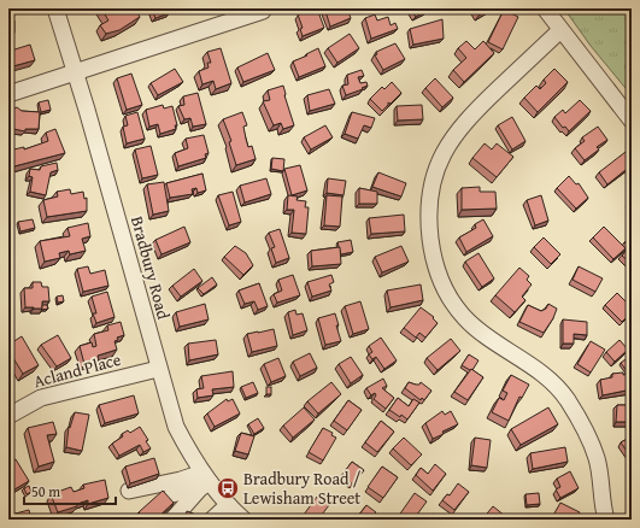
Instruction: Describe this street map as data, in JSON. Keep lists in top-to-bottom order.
{
  "streets": {
    "street": ["Bradbury Road", "Acland Place"]
  },
  "crossings": [
    ["Bradbury Road", "Acland Place"]
  ],
  "places": {
    "bus stop": ["Bradbury Road / Lewisham Street"]
  },
  "scale_bar": "50 m"
}
